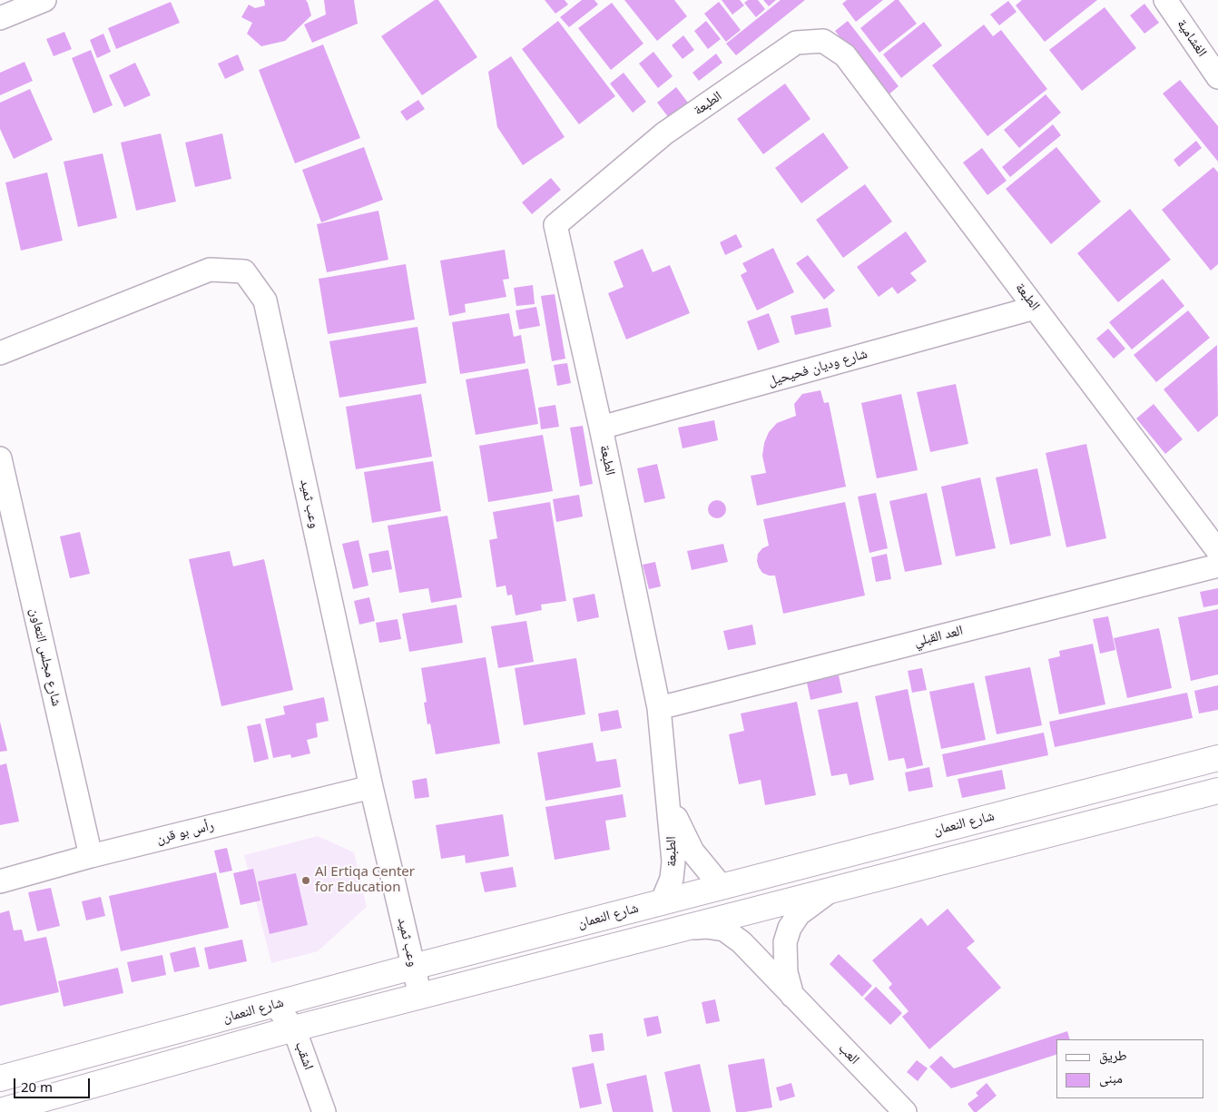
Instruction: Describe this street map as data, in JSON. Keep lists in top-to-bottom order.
{
  "streets": {
    "street": [
      "الغشامية",
      "الطبعة",
      "شارع وديان فحيحيل",
      "وعب ثميد",
      "العد القبلي",
      "شارع مجلس التعاون",
      "شارع النعمان",
      "رأس بو قرن",
      "العب",
      "اشقب"
    ]
  },
  "crossings": [
    ["الطبعة", "شارع وديان فحيحيل"],
    ["الطبعة", "العد القبلي"],
    ["الطبعة", "شارع النعمان"],
    ["وعب ثميد", "شارع النعمان"],
    ["وعب ثميد", "رأس بو قرن"],
    ["شارع مجلس التعاون", "رأس بو قرن"],
    ["شارع النعمان", "العب"],
    ["شارع النعمان", "اشقب"]
  ],
  "places": ["Al Ertiqa Center for Education"],
  "legend": ["طريق", "مبنى"],
  "scale_bar": "20 m"
}
